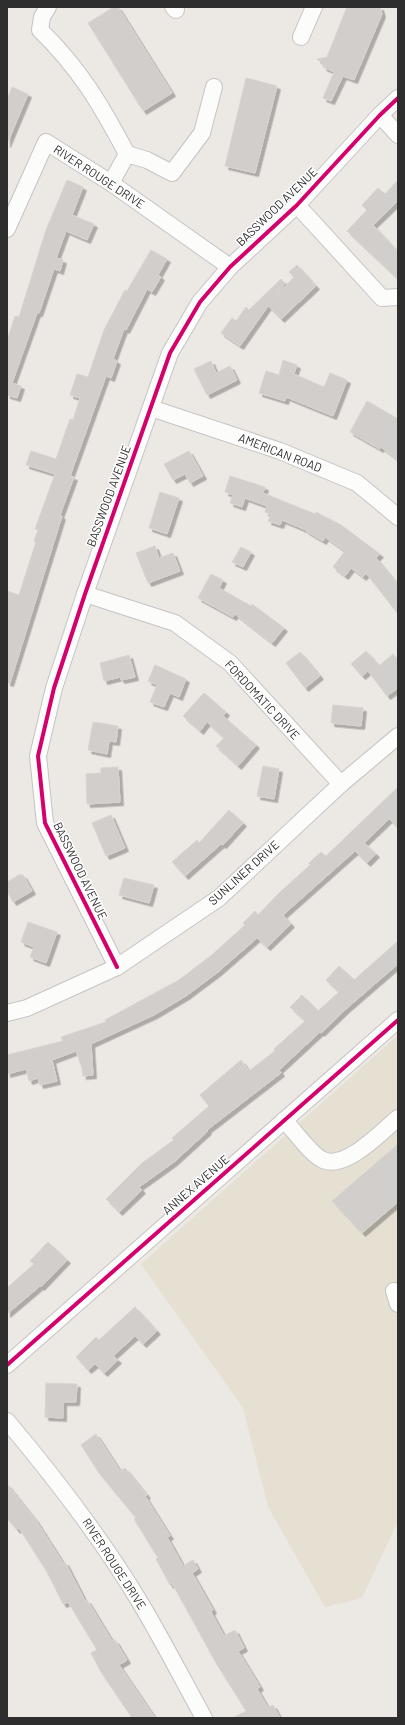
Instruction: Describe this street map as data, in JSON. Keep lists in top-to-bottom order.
{
  "streets": {
    "street": [
      "RIVER ROUGE DRIVE",
      "BASSWOOD AVENUE",
      "AMERICAN ROAD",
      "FORDOMATIC DRIVE",
      "SUNLINER DRIVE",
      "ANNEX AVENUE"
    ]
  },
  "crossings": [
    ["RIVER ROUGE DRIVE", "BASSWOOD AVENUE"],
    ["BASSWOOD AVENUE", "AMERICAN ROAD"],
    ["BASSWOOD AVENUE", "FORDOMATIC DRIVE"],
    ["BASSWOOD AVENUE", "SUNLINER DRIVE"],
    ["FORDOMATIC DRIVE", "SUNLINER DRIVE"]
  ]
}
